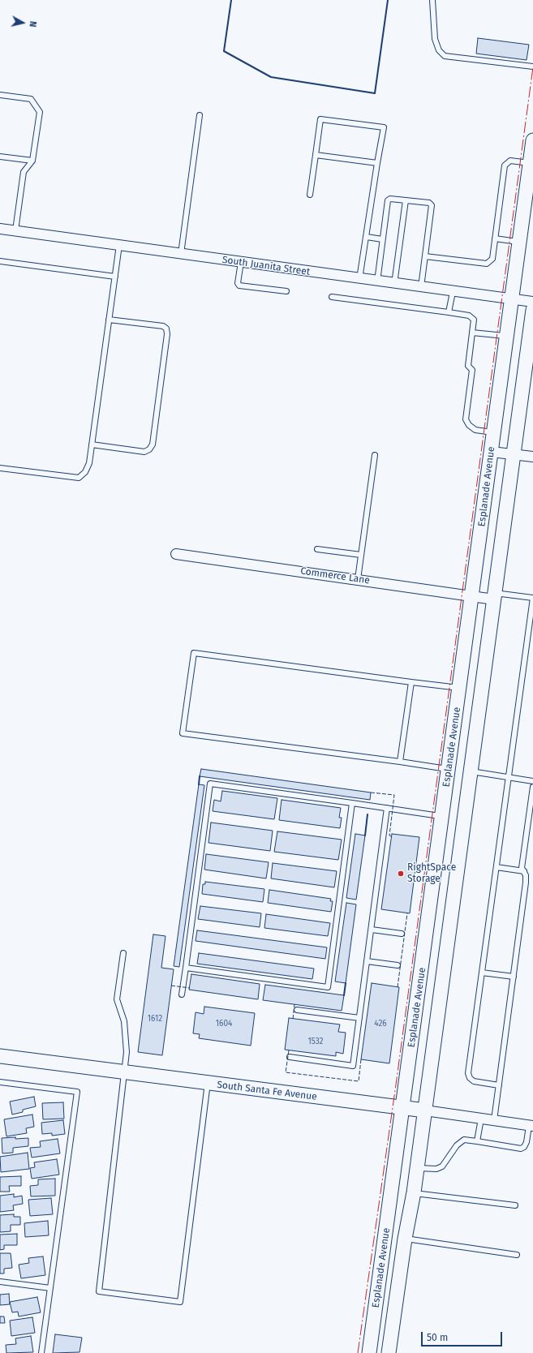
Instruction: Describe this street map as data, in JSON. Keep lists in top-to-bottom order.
{
  "streets": {
    "main road": ["Esplanade Avenue", "South Santa Fe Avenue"],
    "street": ["South Juanita Street", "Commerce Lane"]
  },
  "crossings": [
    ["South Juanita Street", "Esplanade Avenue"],
    ["Esplanade Avenue", "Commerce Lane"],
    ["Esplanade Avenue", "South Santa Fe Avenue"]
  ],
  "places": ["RightSpace Storage"],
  "house_numbers": [
    "1612",
    "1604",
    "426",
    "1532"
  ],
  "scale_bar": "50 m",
  "north": "right"
}
